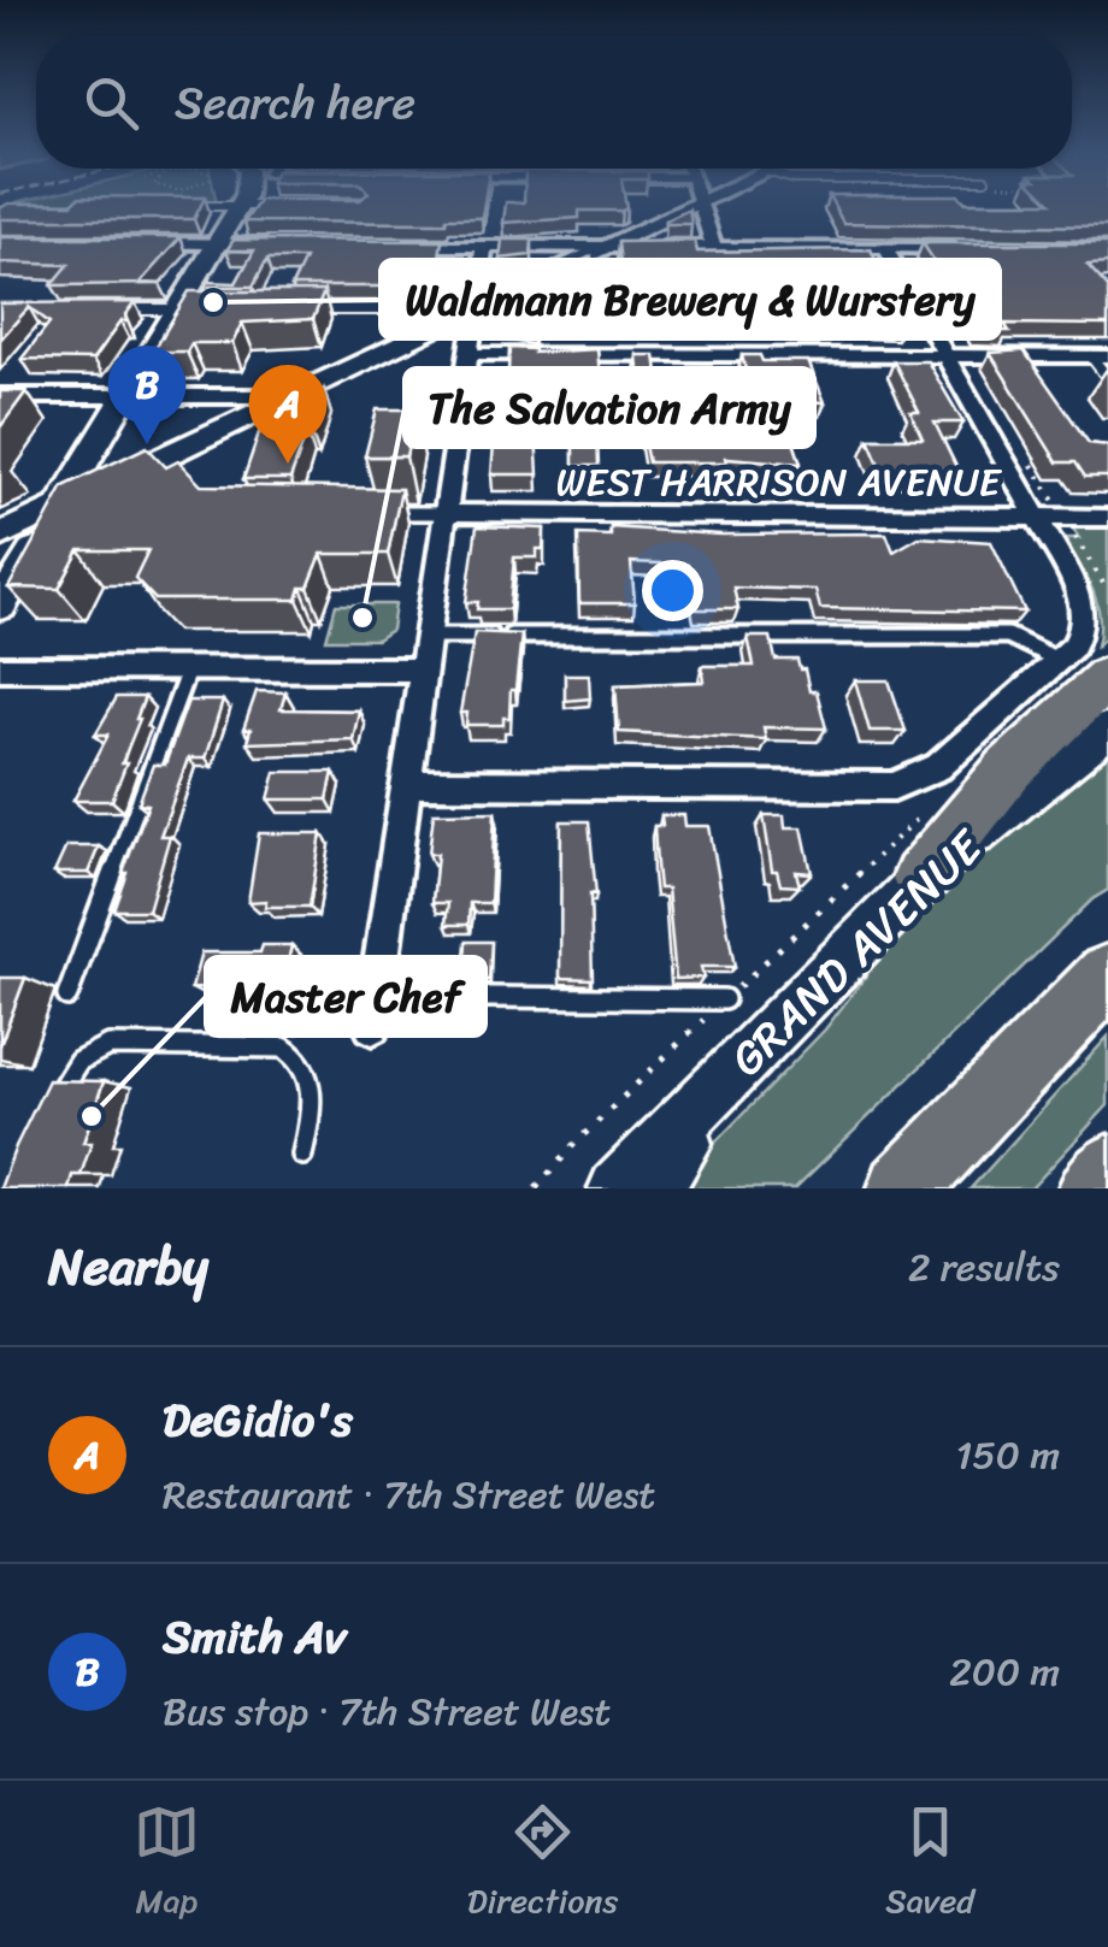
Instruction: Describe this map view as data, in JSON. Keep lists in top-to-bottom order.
{
  "streets": {
    "main road": ["GRAND AVENUE"],
    "street": ["WEST HARRISON AVENUE"]
  },
  "places": ["Waldmann Brewery & Wurstery", "The Salvation Army", "Master Chef"],
  "page": {
    "search": "Search here",
    "pins": ["B", "A"],
    "heading": ["Nearby", "2 results"],
    "list": [
      {
        "mark": "A",
        "name": "DeGidio's",
        "note": "Restaurant · 7th Street West",
        "value": "150 m"
      },
      {
        "mark": "B",
        "name": "Smith Av",
        "note": "Bus stop · 7th Street West",
        "value": "200 m"
      }
    ],
    "nav": ["Map", "Directions", "Saved"]
  }
}
